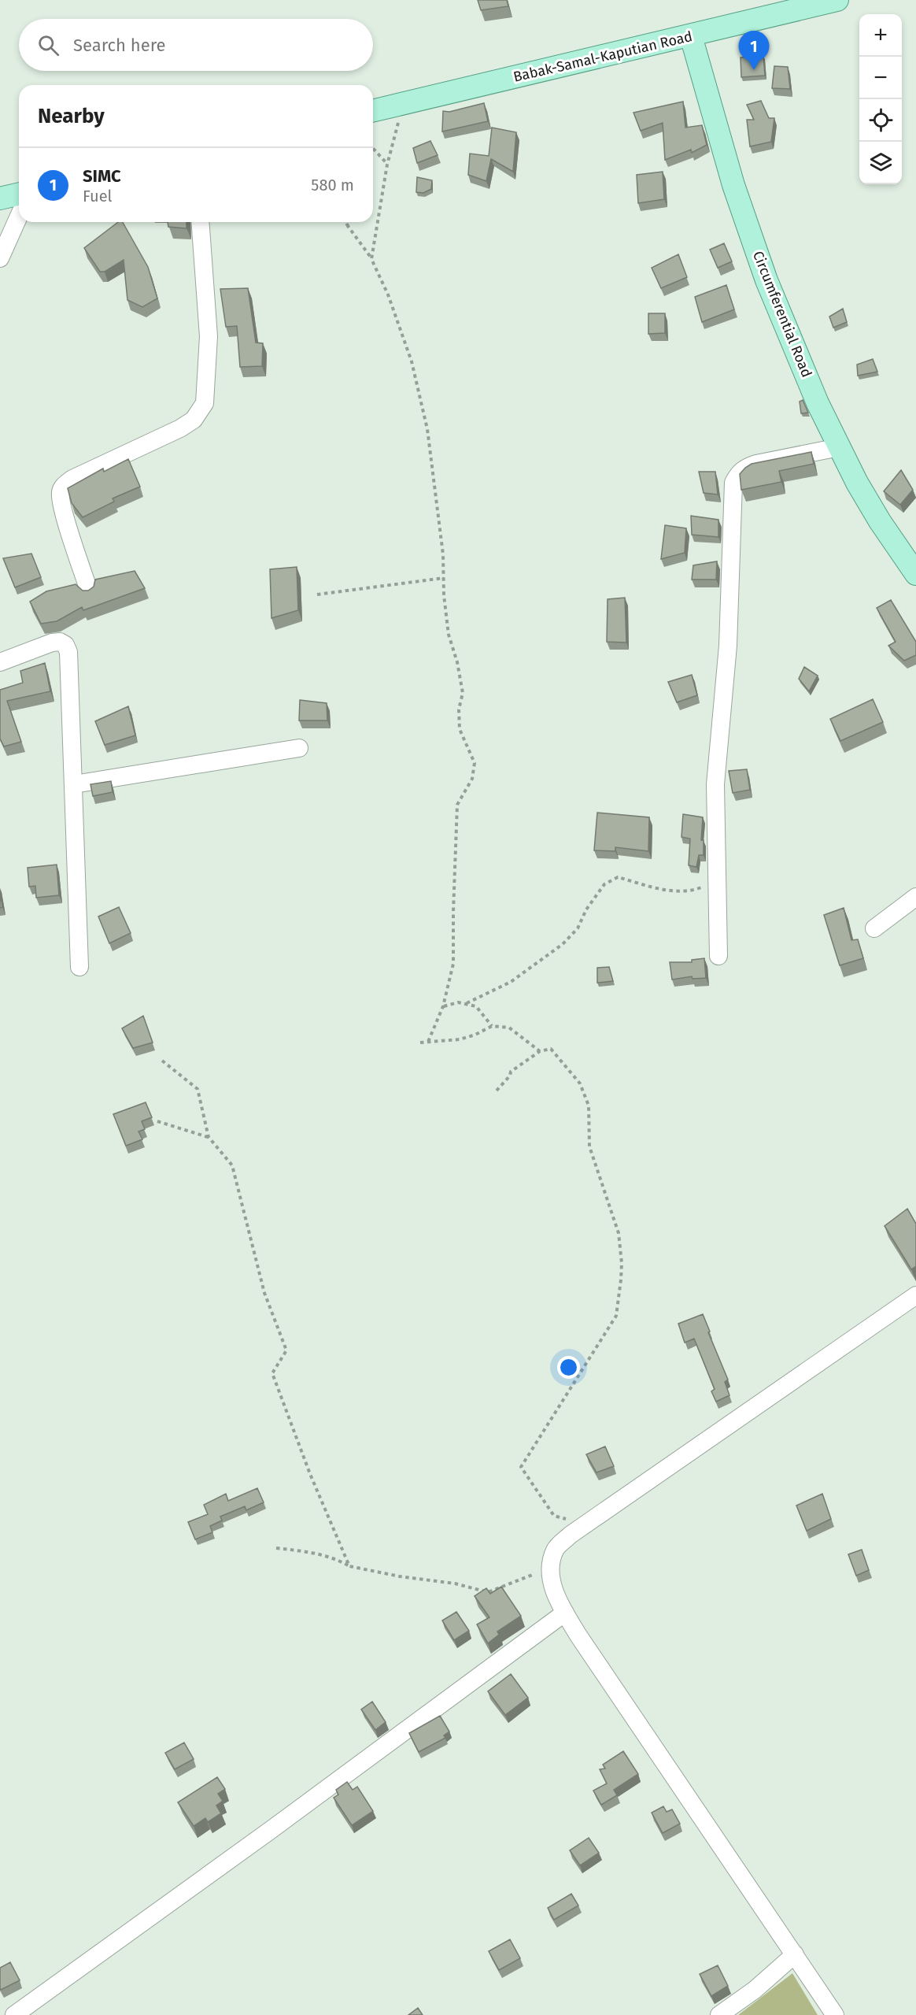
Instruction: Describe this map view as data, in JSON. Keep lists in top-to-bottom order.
{
  "streets": {
    "main road": ["Babak-Samal-Kaputian Road", "Circumferential Road"]
  },
  "crossings": [
    ["Babak-Samal-Kaputian Road", "Circumferential Road"]
  ],
  "page": {
    "map_buttons": ["+", "−"],
    "search": "Search here",
    "pins": "1",
    "heading": "Nearby",
    "list": [
      {
        "mark": "1",
        "name": "SIMC",
        "note": "Fuel",
        "value": "580 m"
      }
    ]
  }
}
